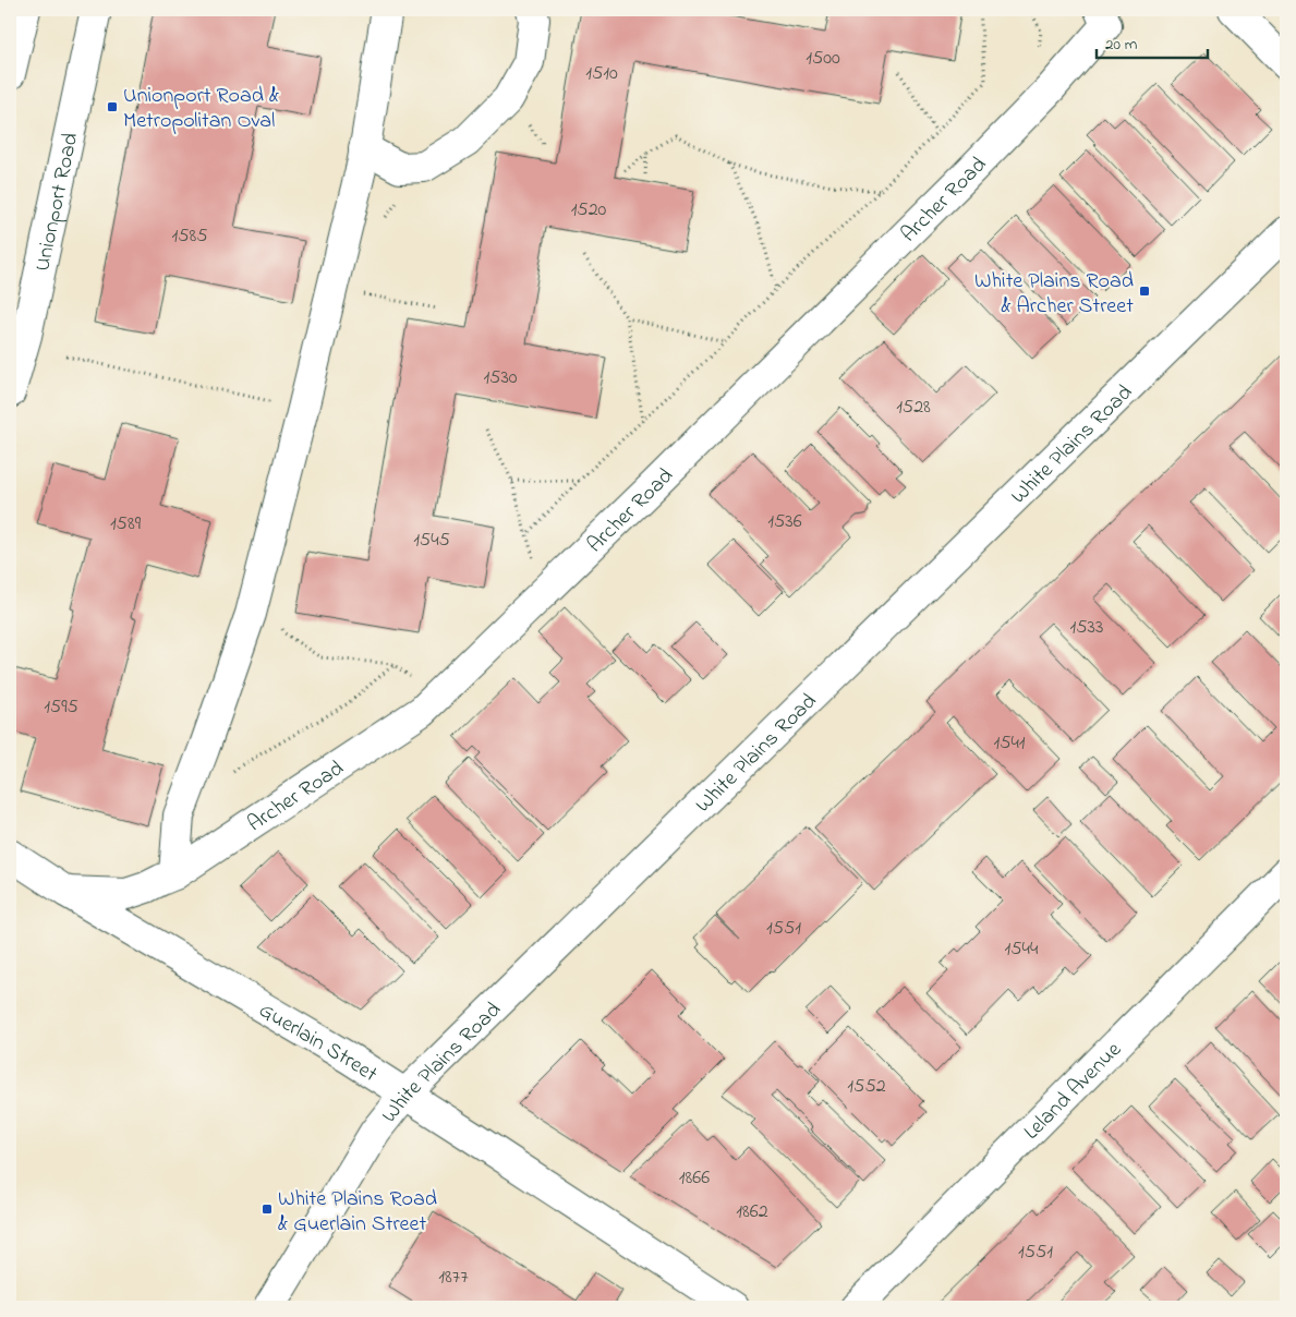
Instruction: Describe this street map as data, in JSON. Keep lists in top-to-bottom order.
{
  "streets": {
    "street": [
      "Archer Road",
      "Unionport Road",
      "White Plains Road",
      "Guerlain Street",
      "Leland Avenue"
    ]
  },
  "crossings": [
    ["Archer Road", "Guerlain Street"],
    ["White Plains Road", "Guerlain Street"]
  ],
  "places": {
    "transit": ["Unionport Road & Metropolitan Oval", "White Plains Road & Archer Street", "White Plains Road & Guerlain Street"]
  },
  "house_numbers": [
    "1500",
    "1510",
    "1520",
    "1585",
    "1530",
    "1528",
    "1536",
    "1589",
    "1545",
    "1533",
    "1595",
    "1541",
    "1551",
    "1544",
    "1552",
    "1866",
    "1862",
    "1551",
    "1877"
  ],
  "scale_bar": "20 m"
}
